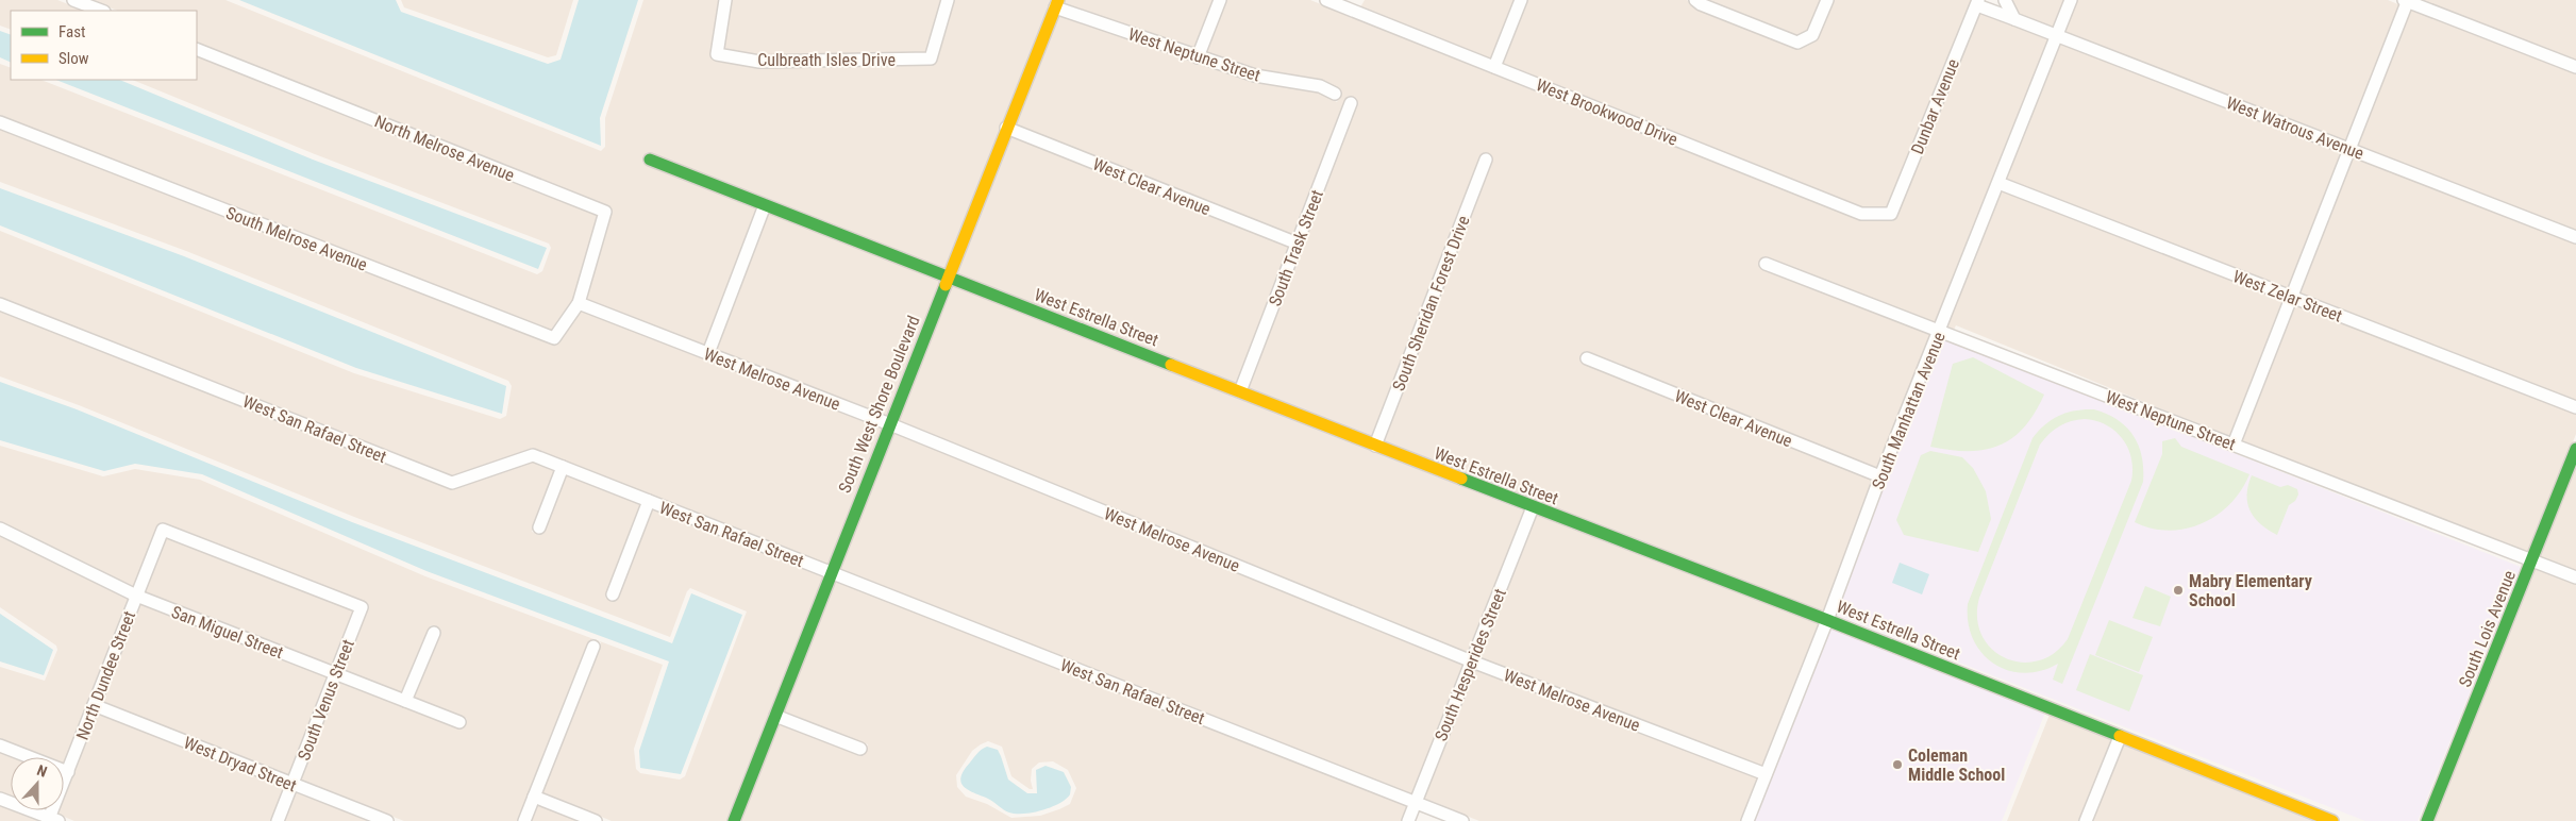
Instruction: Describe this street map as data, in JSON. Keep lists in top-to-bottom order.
{
  "streets": {
    "street": [
      "West Neptune Street",
      "Culbreath Isles Drive",
      "Dunbar Avenue",
      "West Brookwood Drive",
      "West Watrous Avenue",
      "North Melrose Avenue",
      "West Clear Avenue",
      "South Melrose Avenue",
      "South Trask Street",
      "West Zelar Street",
      "South Sheridan Forest Drive",
      "West Estrella Street",
      "West Melrose Avenue",
      "South West Shore Boulevard",
      "South Manhattan Avenue",
      "West San Rafael Street",
      "South Lois Avenue",
      "San Miguel Street",
      "South Hesperides Street",
      "North Dundee Street",
      "South Venus Street",
      "West Dryad Street"
    ]
  },
  "crossings": [
    ["West Neptune Street", "South West Shore Boulevard"],
    ["West Neptune Street", "South Manhattan Avenue"],
    ["West Neptune Street", "South Lois Avenue"],
    ["Dunbar Avenue", "West Brookwood Drive"],
    ["Dunbar Avenue", "West Watrous Avenue"],
    ["West Watrous Avenue", "South Manhattan Avenue"],
    ["North Melrose Avenue", "South Melrose Avenue"],
    ["North Melrose Avenue", "West Melrose Avenue"],
    ["West Clear Avenue", "South Trask Street"],
    ["West Clear Avenue", "South West Shore Boulevard"],
    ["West Clear Avenue", "South Manhattan Avenue"],
    ["South Melrose Avenue", "West Melrose Avenue"],
    ["South Trask Street", "West Estrella Street"],
    ["West Zelar Street", "South Manhattan Avenue"],
    ["South Sheridan Forest Drive", "West Estrella Street"],
    ["West Estrella Street", "South West Shore Boulevard"],
    ["West Estrella Street", "South Manhattan Avenue"],
    ["West Estrella Street", "South Hesperides Street"],
    ["West Melrose Avenue", "South West Shore Boulevard"],
    ["West Melrose Avenue", "South Manhattan Avenue"],
    ["West Melrose Avenue", "South Hesperides Street"],
    ["South West Shore Boulevard", "West San Rafael Street"],
    ["West San Rafael Street", "South Hesperides Street"],
    ["San Miguel Street", "North Dundee Street"],
    ["San Miguel Street", "South Venus Street"],
    ["North Dundee Street", "South Venus Street"],
    ["North Dundee Street", "West Dryad Street"],
    ["South Venus Street", "West Dryad Street"]
  ],
  "places": ["Mabry Elementary School", "Coleman Middle School"],
  "legend": ["Fast", "Slow"],
  "north": "top"
}
